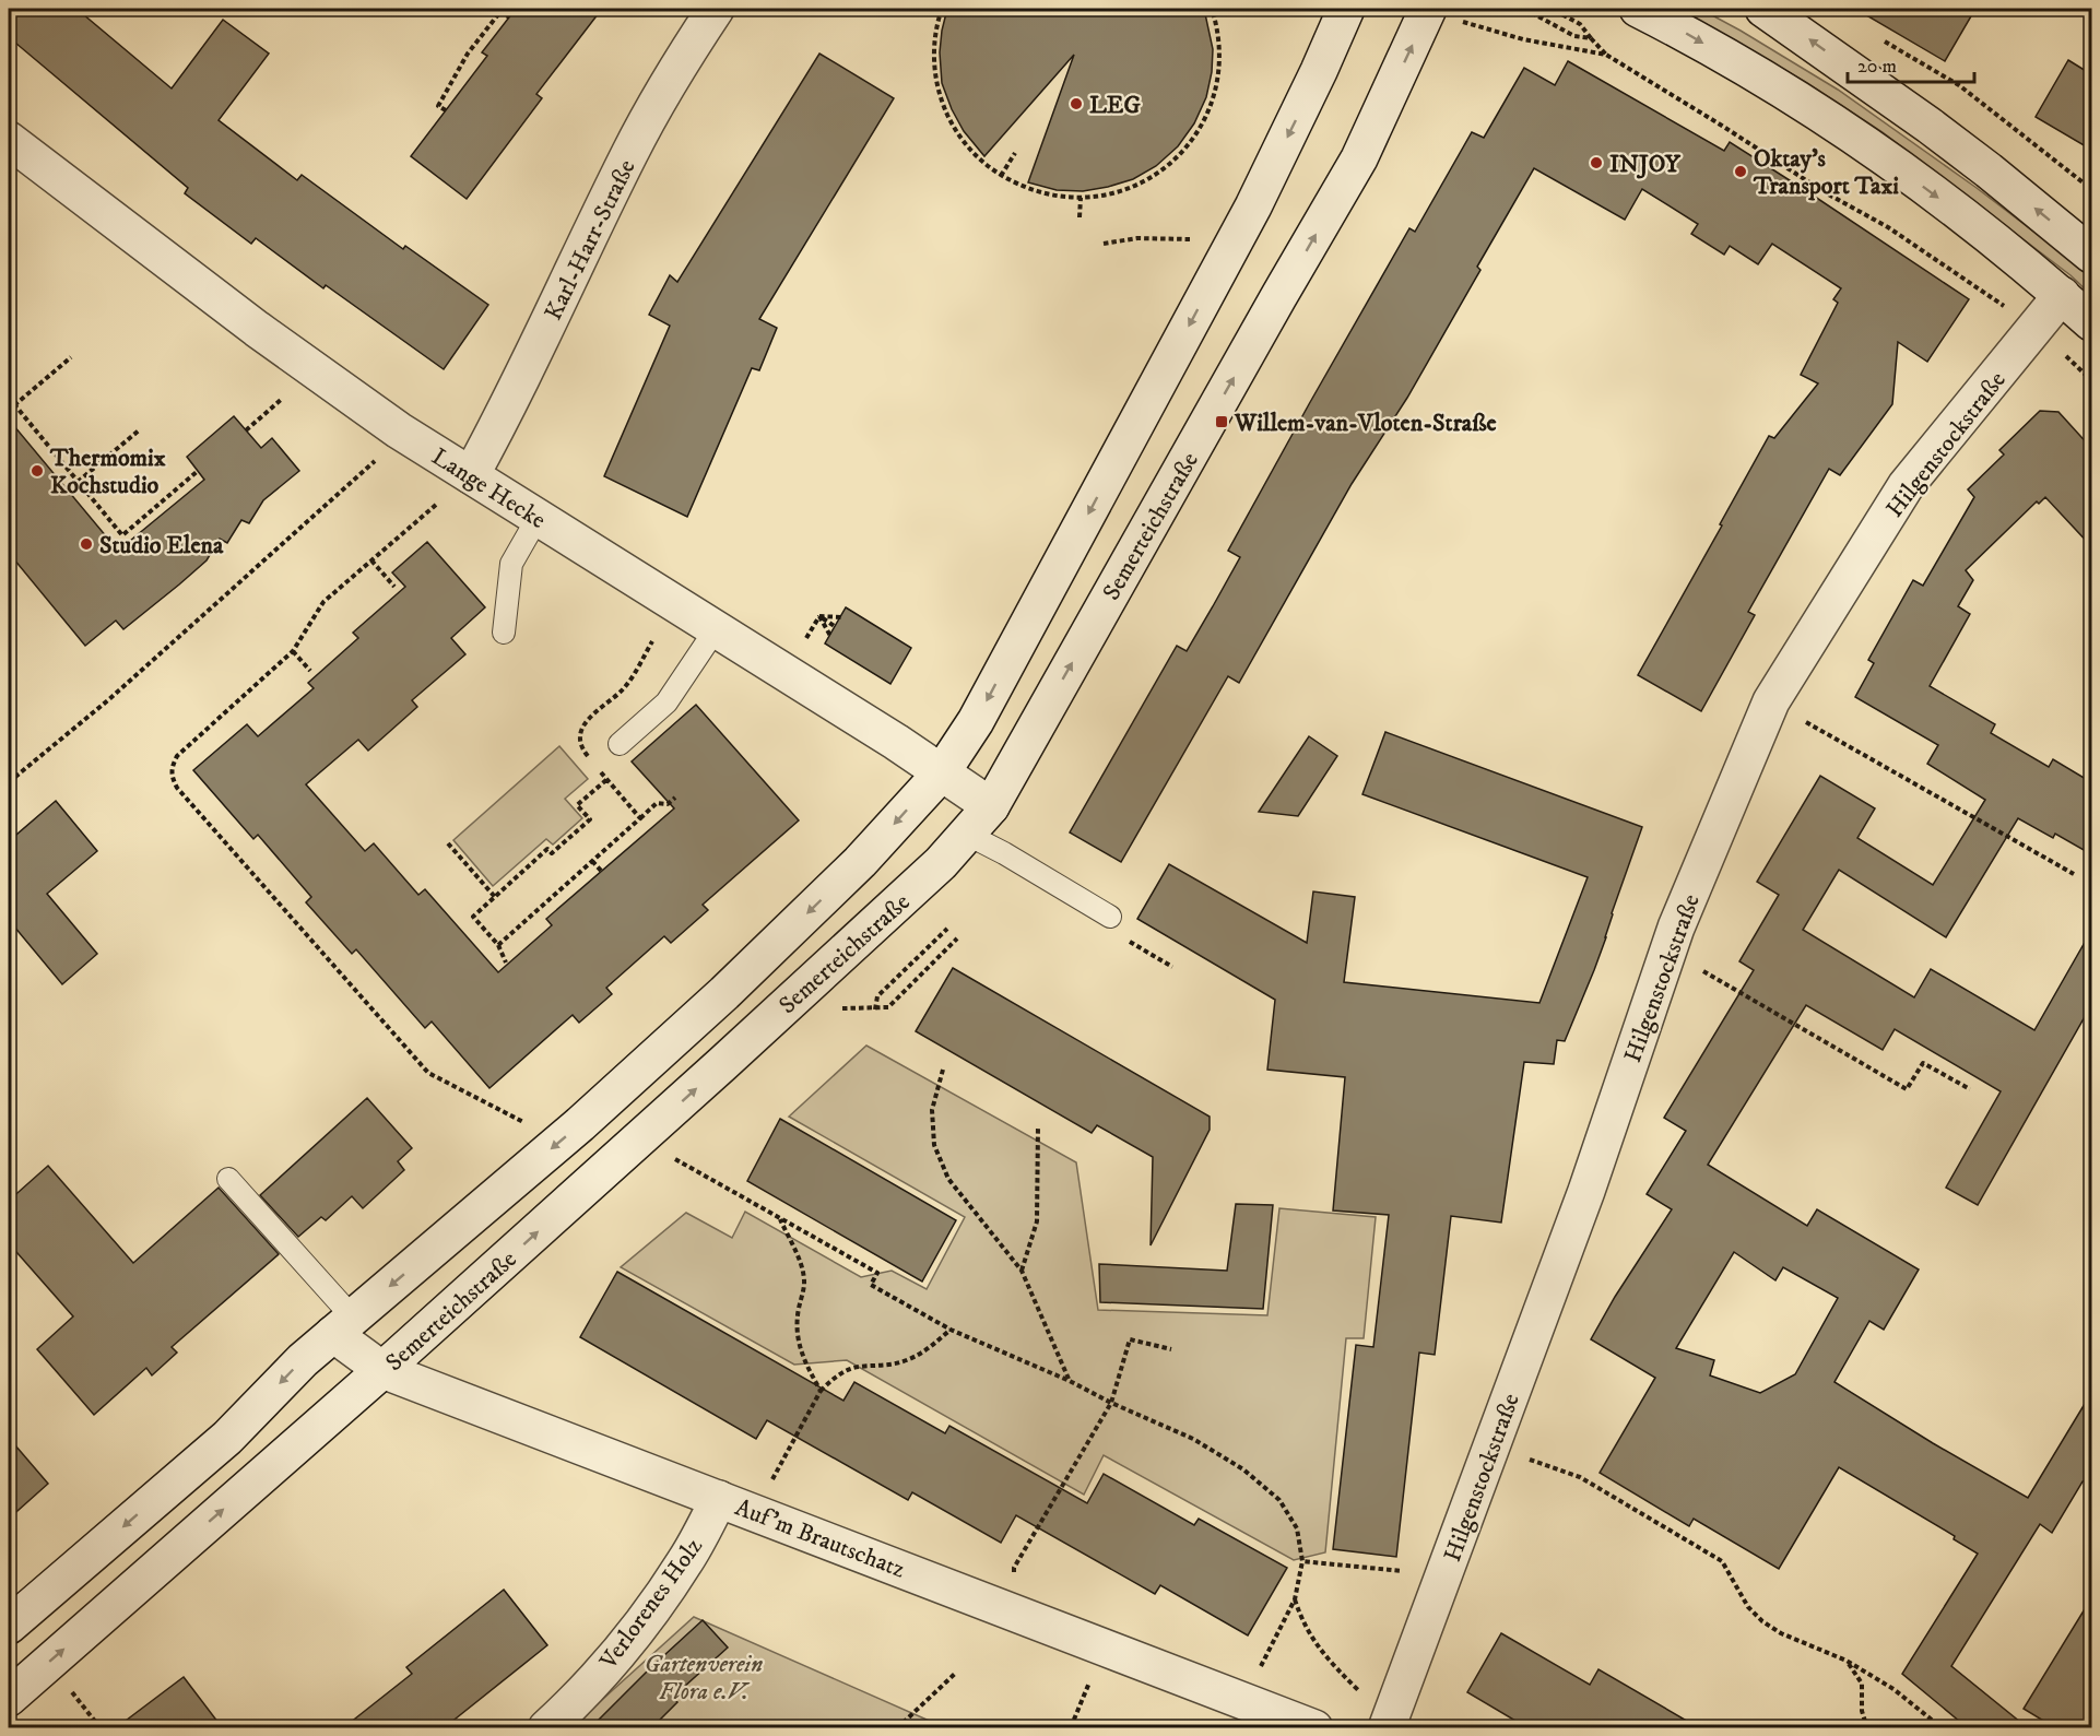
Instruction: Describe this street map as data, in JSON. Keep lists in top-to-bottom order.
{
  "streets": {
    "main road": [
      "Karl-Harr-Straße",
      "Hilgenstockstraße",
      "Lange Hecke",
      "Semerteichstraße",
      "Auf'm Brautschatz",
      "Verlorenes Holz"
    ]
  },
  "crossings": [
    ["Karl-Harr-Straße", "Lange Hecke"],
    ["Lange Hecke", "Semerteichstraße"],
    ["Semerteichstraße", "Auf'm Brautschatz"],
    ["Auf'm Brautschatz", "Verlorenes Holz"]
  ],
  "parks": ["Gartenverein Flora e.V."],
  "places": {
    "other": [
      "LEG",
      "INJOY",
      "Oktay's Transport Taxi",
      "Thermomix Kochstudio",
      "Studio Elena"
    ],
    "transit": ["Willem-van-Vloten-Straße"]
  },
  "scale_bar": "20 m"
}
